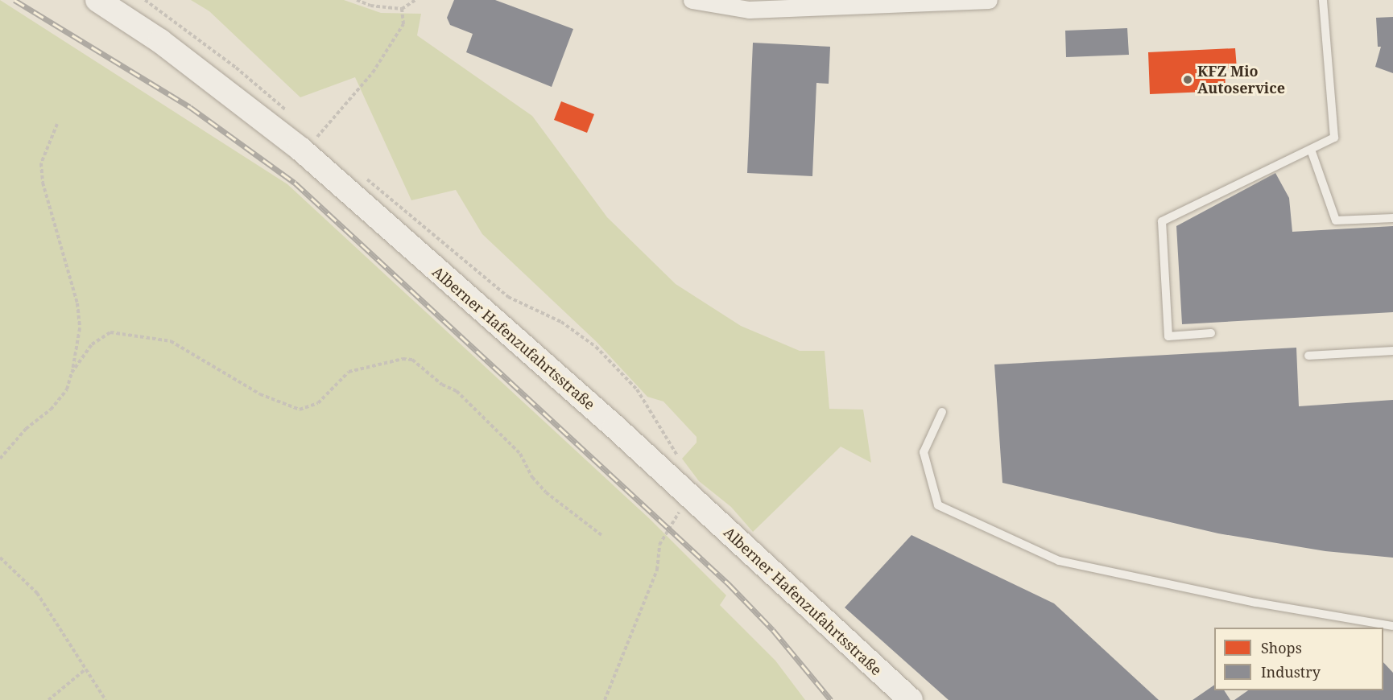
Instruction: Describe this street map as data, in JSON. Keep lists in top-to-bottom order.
{
  "streets": {
    "main road": ["Alberner Hafenzufahrtsstraße"]
  },
  "places": ["KFZ Mio Autoservice"],
  "legend": ["Shops", "Industry"]
}
